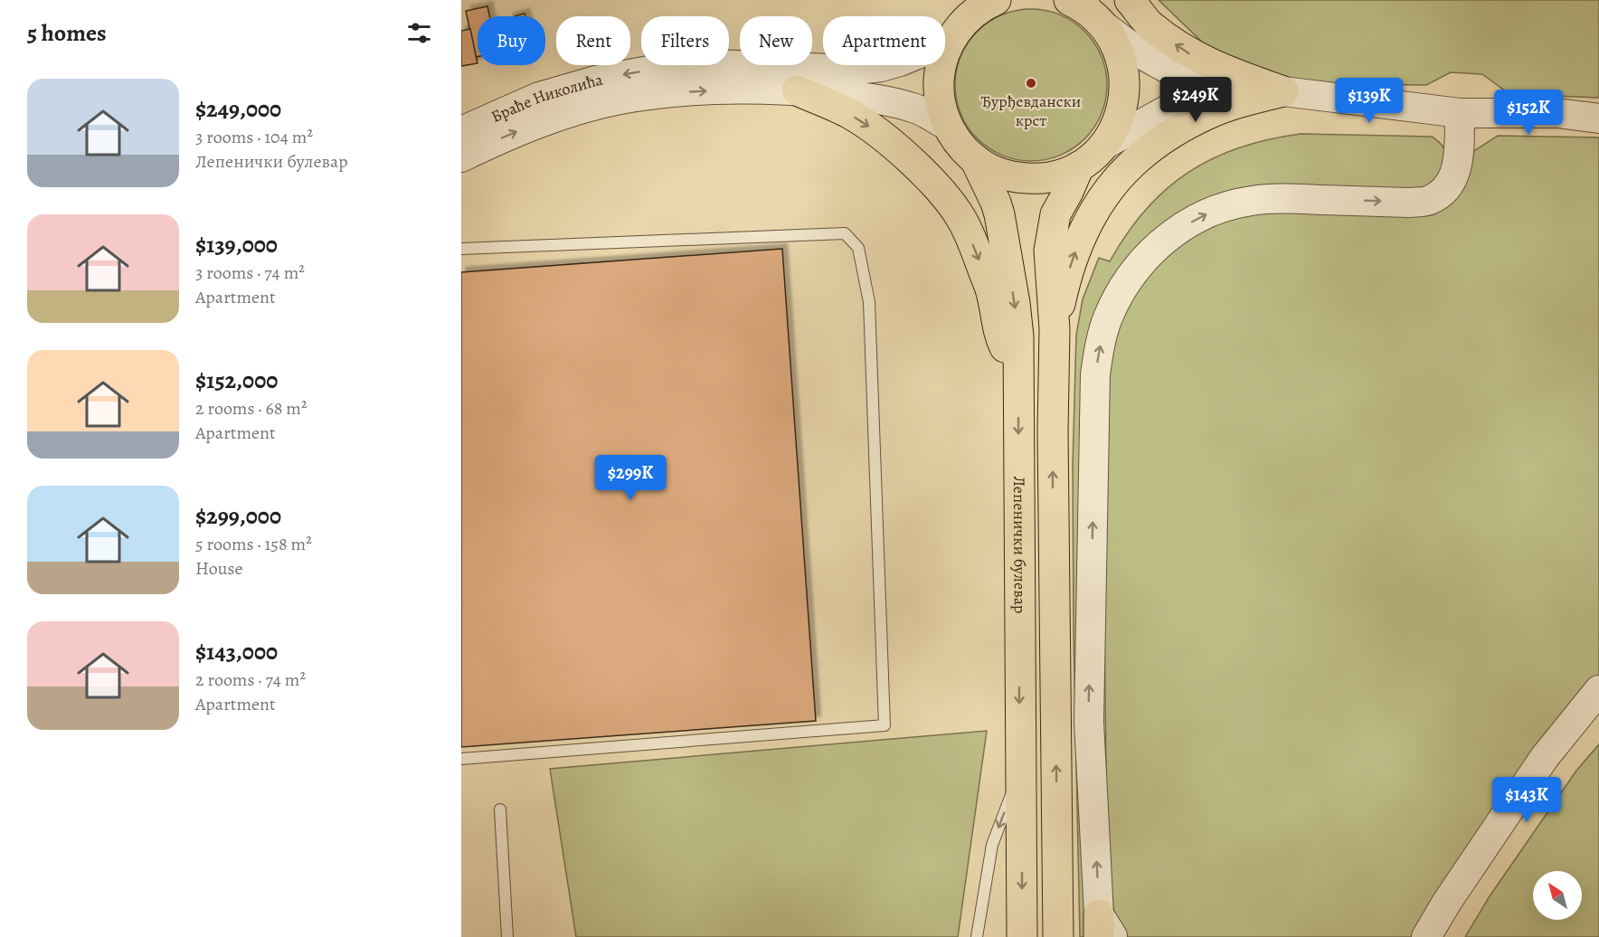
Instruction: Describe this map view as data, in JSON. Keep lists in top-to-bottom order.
{
  "streets": {
    "main road": ["Лепенички булевар"],
    "street": ["Браће Николића"]
  },
  "places": ["Ђурђевдански крст"],
  "north": "top left",
  "page": {
    "heading": "5 homes",
    "chip": [
      "Buy",
      "Rent",
      "Filters",
      "New",
      "Apartment"
    ],
    "list": [
      {
        "name": "$249,000",
        "note": "3 rooms · 104 m² · Лепенички булевар"
      },
      {
        "name": "$139,000",
        "note": "3 rooms · 74 m² · Apartment"
      },
      {
        "name": "$152,000",
        "note": "2 rooms · 68 m² · Apartment"
      },
      {
        "name": "$299,000",
        "note": "5 rooms · 158 m² · House"
      },
      {
        "name": "$143,000",
        "note": "2 rooms · 74 m² · Apartment"
      }
    ],
    "price": [
      "$249K",
      "$139K",
      "$152K",
      "$299K",
      "$143K"
    ]
  }
}
